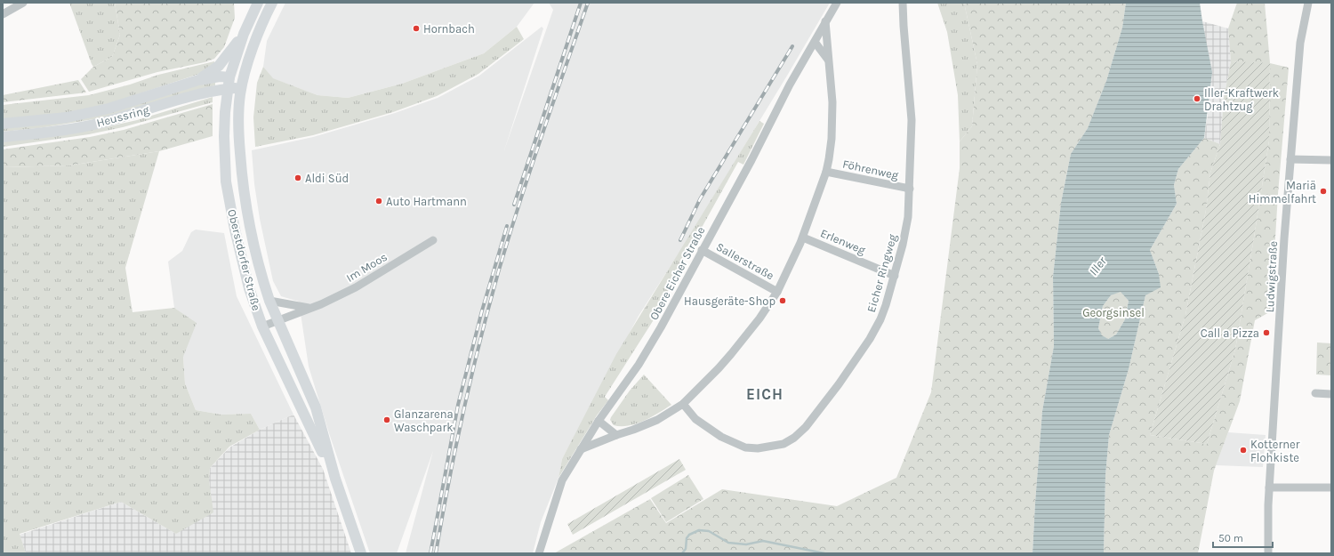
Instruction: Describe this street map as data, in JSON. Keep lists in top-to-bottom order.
{
  "streets": {
    "main road": ["Heussring", "Oberstdorfer Straße"],
    "street": [
      "Föhrenweg",
      "Erlenweg",
      "Sallerstraße",
      "Im Moos",
      "Obere Eicher Straße",
      "Eicher Ringweg",
      "Ludwigstraße"
    ]
  },
  "crossings": [
    ["Heussring", "Oberstdorfer Straße"],
    ["Föhrenweg", "Eicher Ringweg"],
    ["Erlenweg", "Eicher Ringweg"],
    ["Oberstdorfer Straße", "Im Moos"],
    ["Sallerstraße", "Obere Eicher Straße"]
  ],
  "districts": ["EICH"],
  "water": ["Iller"],
  "parks": ["Georgsinsel"],
  "places": [
    "Hornbach",
    "Iller-Kraftwerk Drahtzug",
    "Aldi Süd",
    "Mariä Himmelfahrt",
    "Auto Hartmann",
    "Hausgeräte-Shop",
    "Call a Pizza",
    "Glanzarena Waschpark",
    "Kotterner Flohkiste"
  ],
  "scale_bar": "50 m"
}
